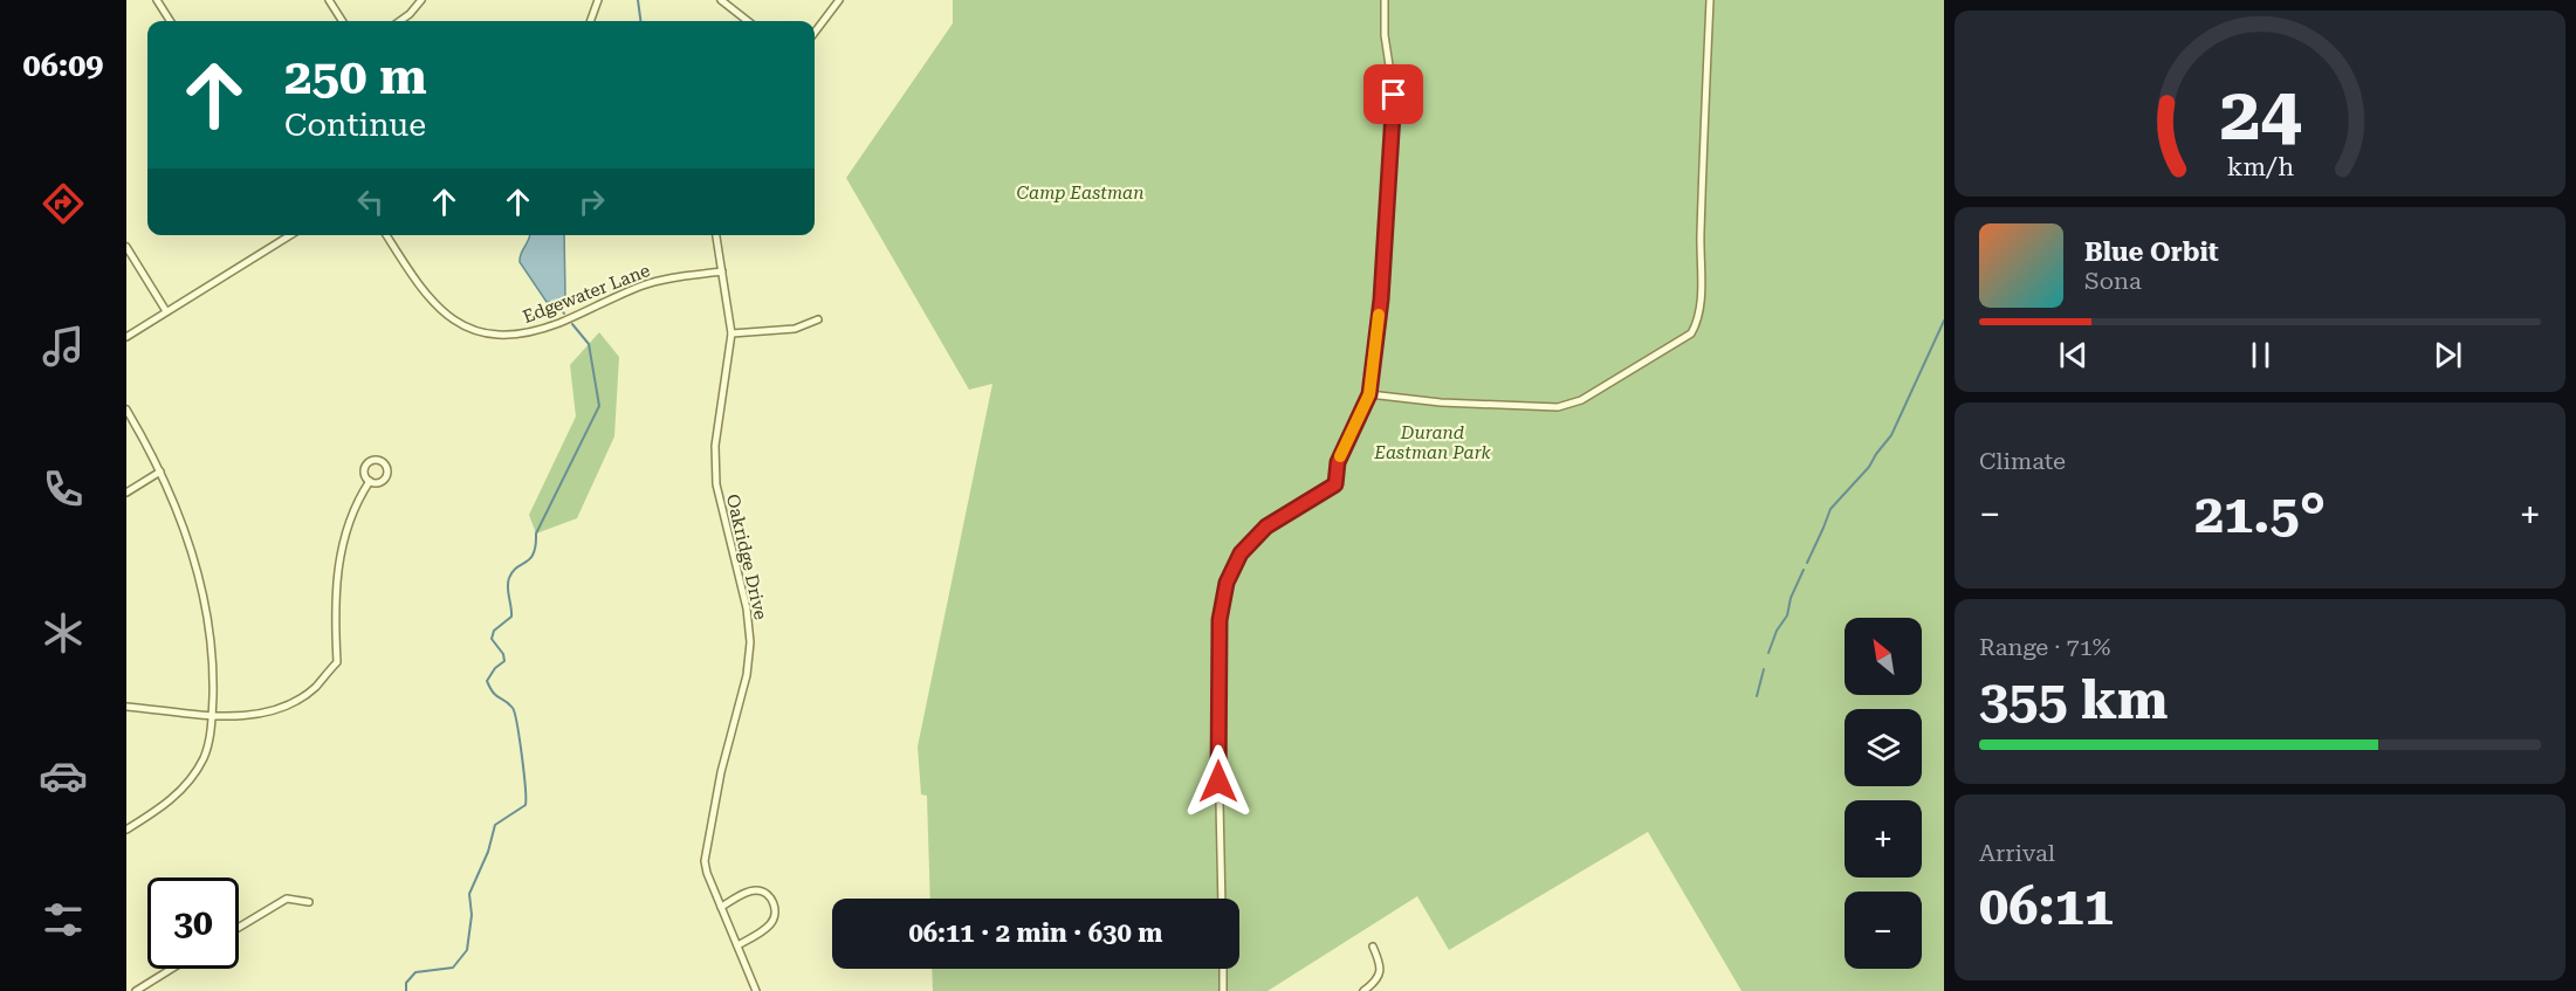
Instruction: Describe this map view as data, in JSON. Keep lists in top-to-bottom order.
{
  "streets": {
    "street": ["Edgewater Lane", "Oakridge Drive"]
  },
  "crossings": [
    ["Edgewater Lane", "Oakridge Drive"]
  ],
  "parks": ["Camp Eastman", "Durand Eastman Park"],
  "north": "top left",
  "page": {
    "tabs": "06:09",
    "turn": ["250 m", "Continue"],
    "song": ["Blue Orbit", "Sona"],
    "tile": [
      "Climate",
      ["Range · 71%", "355 km"],
      ["Arrival", "06:11"]
    ],
    "heat": ["−", "21.5°", "+"],
    "map_buttons": ["+", "−"],
    "limit": "30",
    "trip": "06:11 · 2 min · 630 m",
    "gauge": ["24", "km/h"]
  }
}
